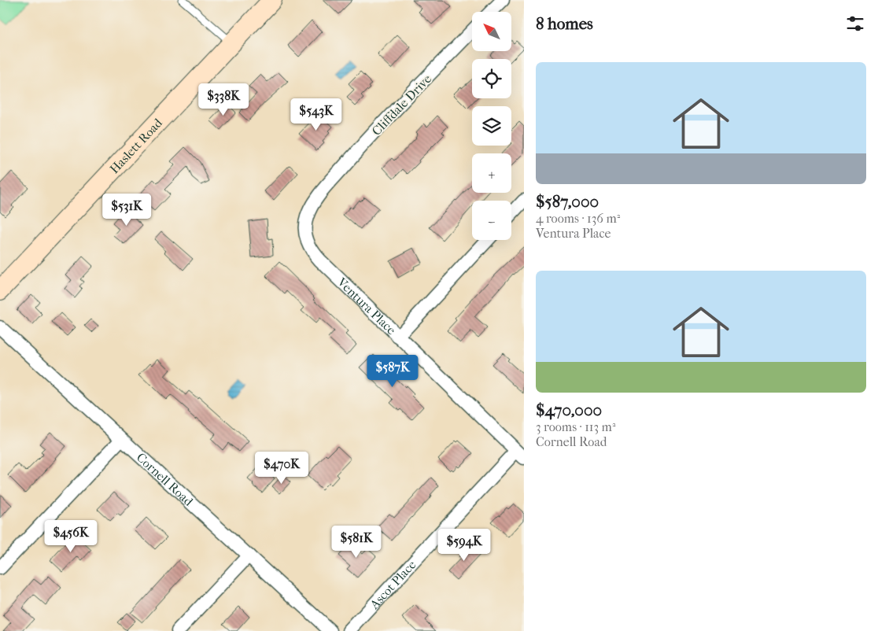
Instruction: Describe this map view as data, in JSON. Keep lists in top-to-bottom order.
{
  "streets": {
    "street": [
      "Cliffdale Drive",
      "Haslett Road",
      "Ventura Place",
      "Cornell Road",
      "Ascot Place"
    ]
  },
  "crossings": [
    ["Cliffdale Drive", "Ventura Place"],
    ["Ventura Place", "Ascot Place"]
  ],
  "north": "top left",
  "page": {
    "heading": "8 homes",
    "map_buttons": ["+", "−"],
    "list": [
      {
        "name": "$587,000",
        "note": "4 rooms · 136 m² · Ventura Place"
      },
      {
        "name": "$470,000",
        "note": "3 rooms · 113 m² · Cornell Road"
      }
    ],
    "price": [
      "$338K",
      "$543K",
      "$531K",
      "$587K",
      "$470K",
      "$456K",
      "$581K",
      "$594K"
    ]
  }
}
